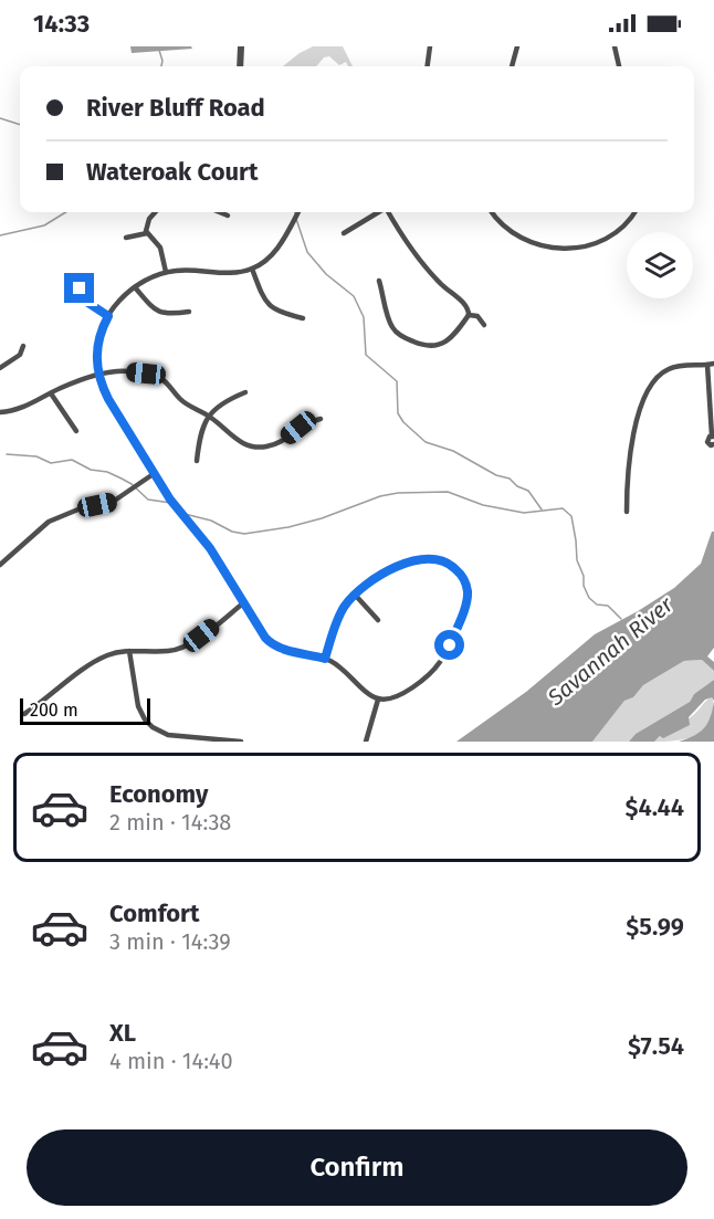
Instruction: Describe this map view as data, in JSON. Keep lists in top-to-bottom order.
{
  "water": ["Savannah River"],
  "scale_bar": "200 m",
  "page": {
    "status": "14:33",
    "banner": ["River Bluff Road", "Wateroak Court"],
    "scale": "200 m",
    "list": [
      {
        "name": "Economy",
        "note": "2 min · 14:38",
        "value": "$4.44"
      },
      {
        "name": "Comfort",
        "note": "3 min · 14:39",
        "value": "$5.99"
      },
      {
        "name": "XL",
        "note": "4 min · 14:40",
        "value": "$7.54"
      }
    ],
    "buttons": "Confirm"
  }
}
